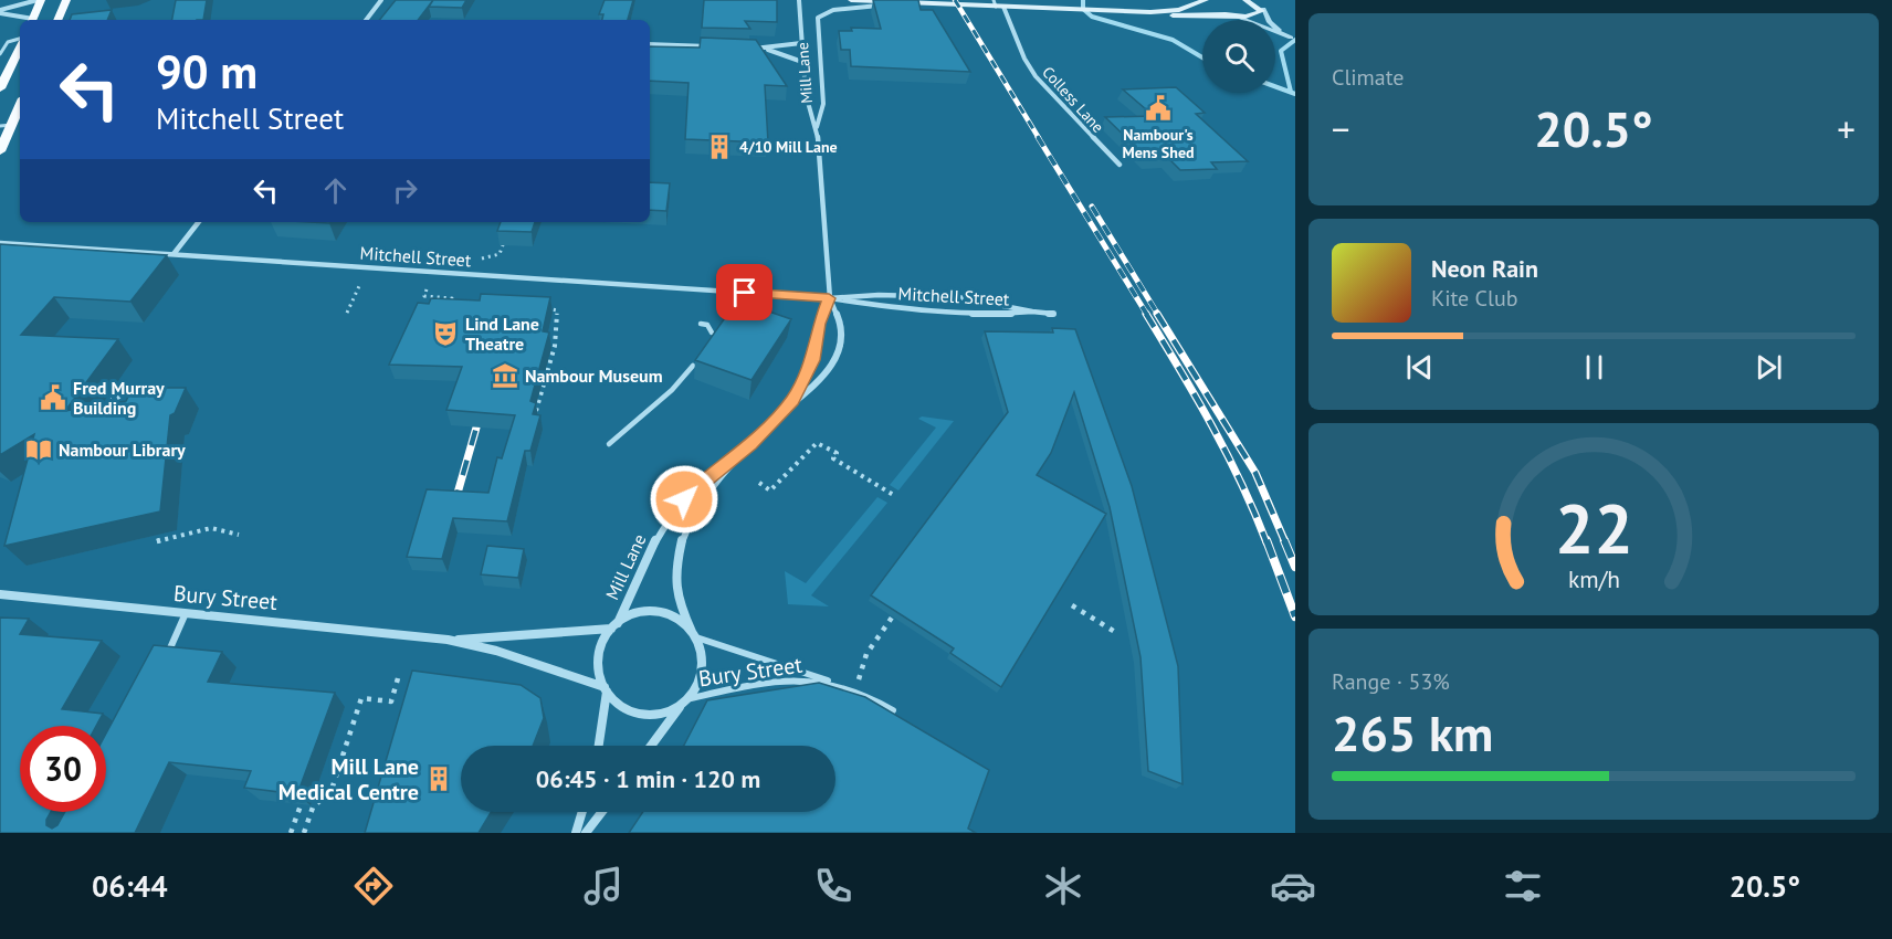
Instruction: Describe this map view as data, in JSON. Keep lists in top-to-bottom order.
{
  "streets": {
    "street": [
      "Mill Lane",
      "Colless Lane",
      "Mitchell Street",
      "Bury Street"
    ]
  },
  "crossings": [
    ["Mill Lane", "Mitchell Street"],
    ["Mill Lane", "Bury Street"]
  ],
  "places": {
    "public building": ["Nambour's Mens Shed", "Fred Murray Building"],
    "building": ["4/10 Mill Lane", "Mill Lane Medical Centre"],
    "theatre": ["Lind Lane Theatre"],
    "museum": ["Nambour Museum"],
    "library": ["Nambour Library"]
  },
  "page": {
    "tile": [
      "Climate",
      ["Range · 53%", "265 km"]
    ],
    "turn": ["90 m", "Mitchell Street"],
    "heat": ["−", "20.5°", "+"],
    "song": ["Neon Rain", "Kite Club"],
    "limit": "30",
    "trip": "06:45 · 1 min · 120 m",
    "tabs": ["06:44", "20.5°"],
    "gauge": ["22", "km/h"]
  }
}
